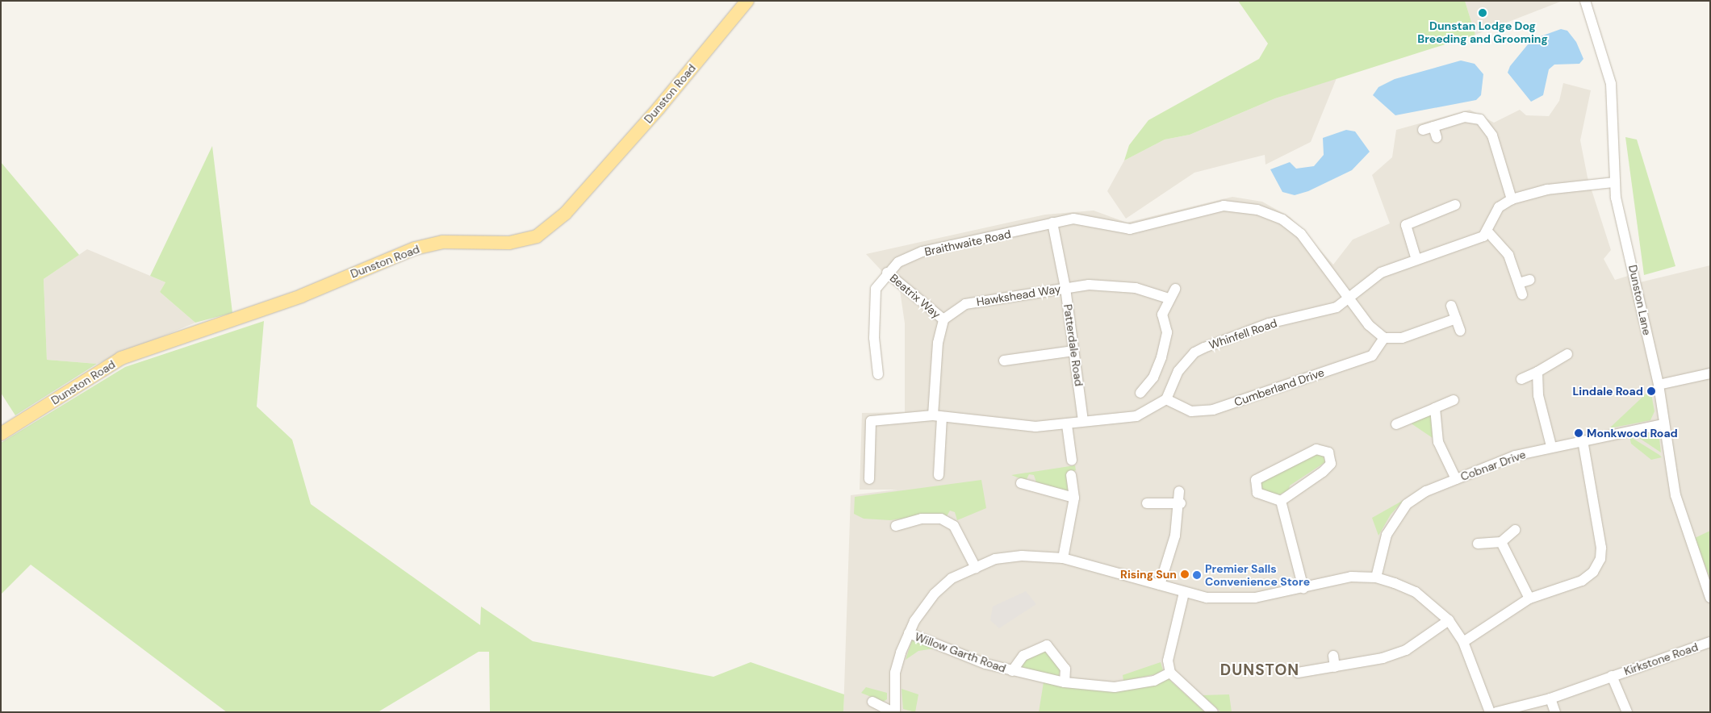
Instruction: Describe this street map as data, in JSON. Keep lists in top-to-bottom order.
{
  "streets": {
    "main road": ["Dunston Road"],
    "street": [
      "Braithwaite Road",
      "Hawkshead Way",
      "Beatrix Way",
      "Dunston Lane",
      "Whinfell Road",
      "Patterdale Road",
      "Cumberland Drive",
      "Cobnar Drive",
      "Willow Garth Road",
      "Kirkstone Road"
    ]
  },
  "crossings": [
    ["Braithwaite Road", "Beatrix Way"],
    ["Braithwaite Road", "Whinfell Road"],
    ["Braithwaite Road", "Patterdale Road"],
    ["Braithwaite Road", "Cumberland Drive"],
    ["Hawkshead Way", "Beatrix Way"],
    ["Hawkshead Way", "Patterdale Road"],
    ["Dunston Lane", "Cobnar Drive"],
    ["Whinfell Road", "Cumberland Drive"]
  ],
  "districts": ["DUNSTON"],
  "places": [
    "Dunstan Lodge Dog Breeding and Grooming",
    "Lindale Road",
    "Monkwood Road",
    "Rising Sun",
    "Premier Salls Convenience Store"
  ]
}
